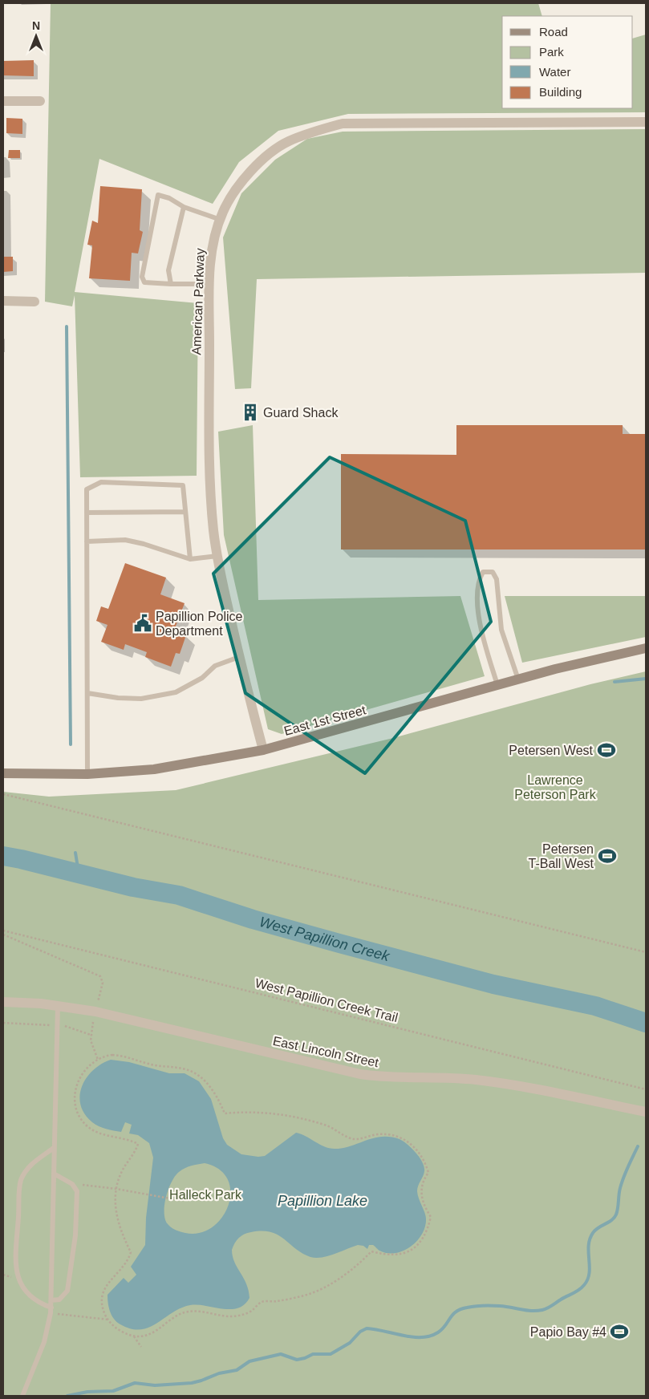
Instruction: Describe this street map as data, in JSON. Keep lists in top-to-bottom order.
{
  "streets": {
    "main road": ["East 1st Street"],
    "street": ["American Parkway", "East Lincoln Street"],
    "path": ["West Papillion Creek Trail"]
  },
  "crossings": [
    ["American Parkway", "East 1st Street"]
  ],
  "water": ["West Papillion Creek", "Papillion Lake"],
  "parks": ["Lawrence Peterson Park", "Halleck Park"],
  "places": {
    "building": ["Guard Shack"],
    "public building": ["Papillion Police Department"],
    "sports": ["Petersen West", "Petersen T-Ball West", "Papio Bay #4"]
  },
  "legend": [
    "Road",
    "Park",
    "Water",
    "Building"
  ],
  "north": "top"
}
